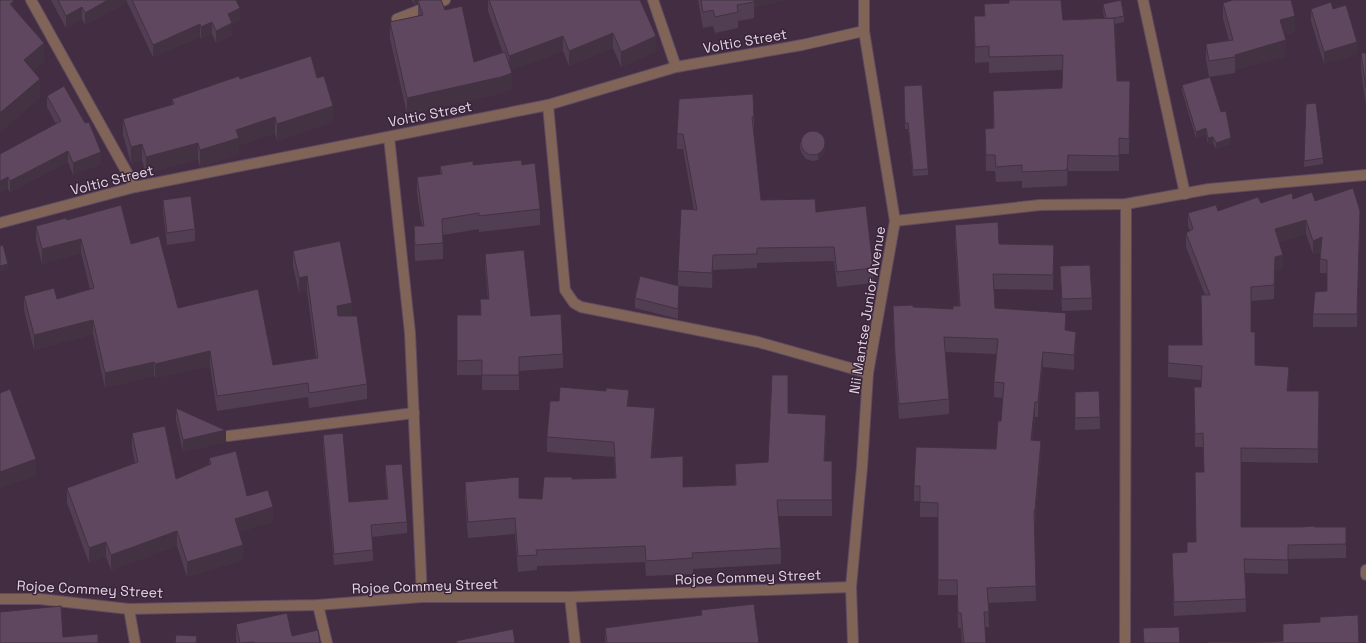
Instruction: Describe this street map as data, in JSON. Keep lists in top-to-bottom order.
{
  "streets": {
    "street": ["Voltic Street", "Nii Mantse Junior Avenue", "Rojoe Commey Street"]
  },
  "crossings": [
    ["Voltic Street", "Nii Mantse Junior Avenue"],
    ["Nii Mantse Junior Avenue", "Rojoe Commey Street"]
  ]
}
